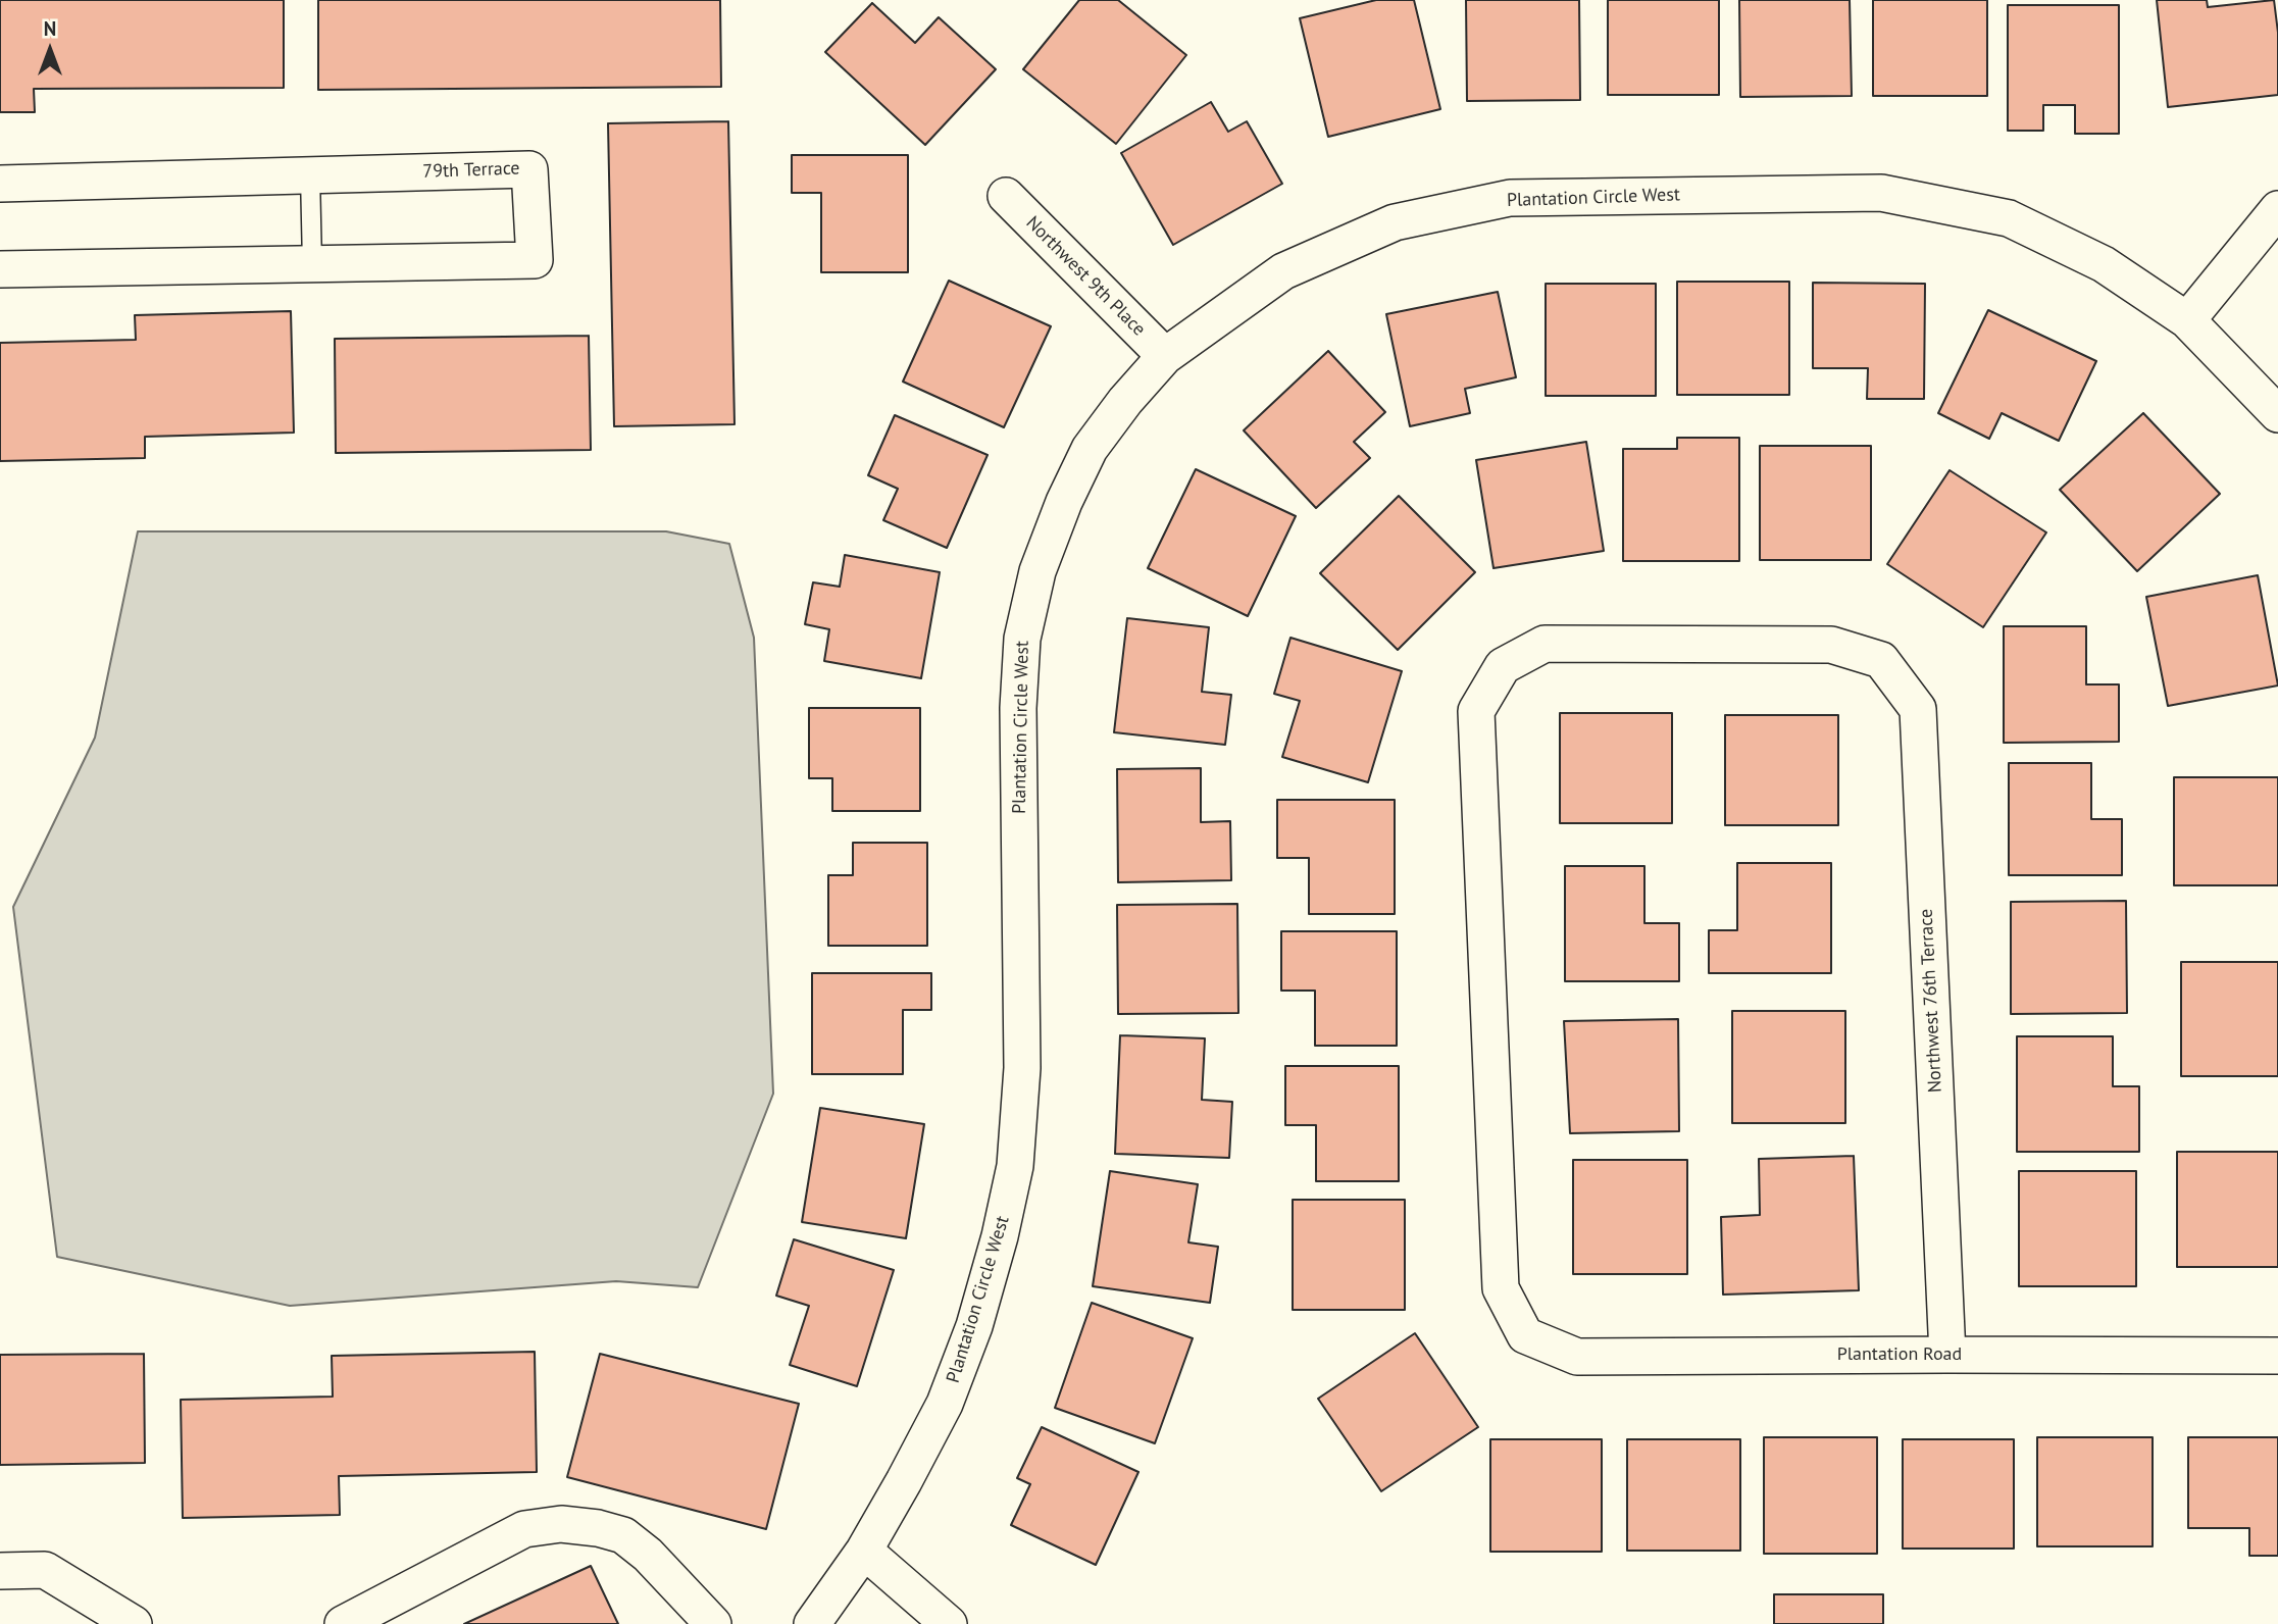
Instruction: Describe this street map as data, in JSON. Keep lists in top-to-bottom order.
{
  "streets": {
    "street": [
      "79th Terrace",
      "Plantation Circle West",
      "Northwest 9th Place",
      "Northwest 76th Terrace",
      "Plantation Road"
    ]
  },
  "crossings": [
    ["Plantation Circle West", "Northwest 9th Place"],
    ["Northwest 76th Terrace", "Plantation Road"]
  ],
  "north": "top"
}
